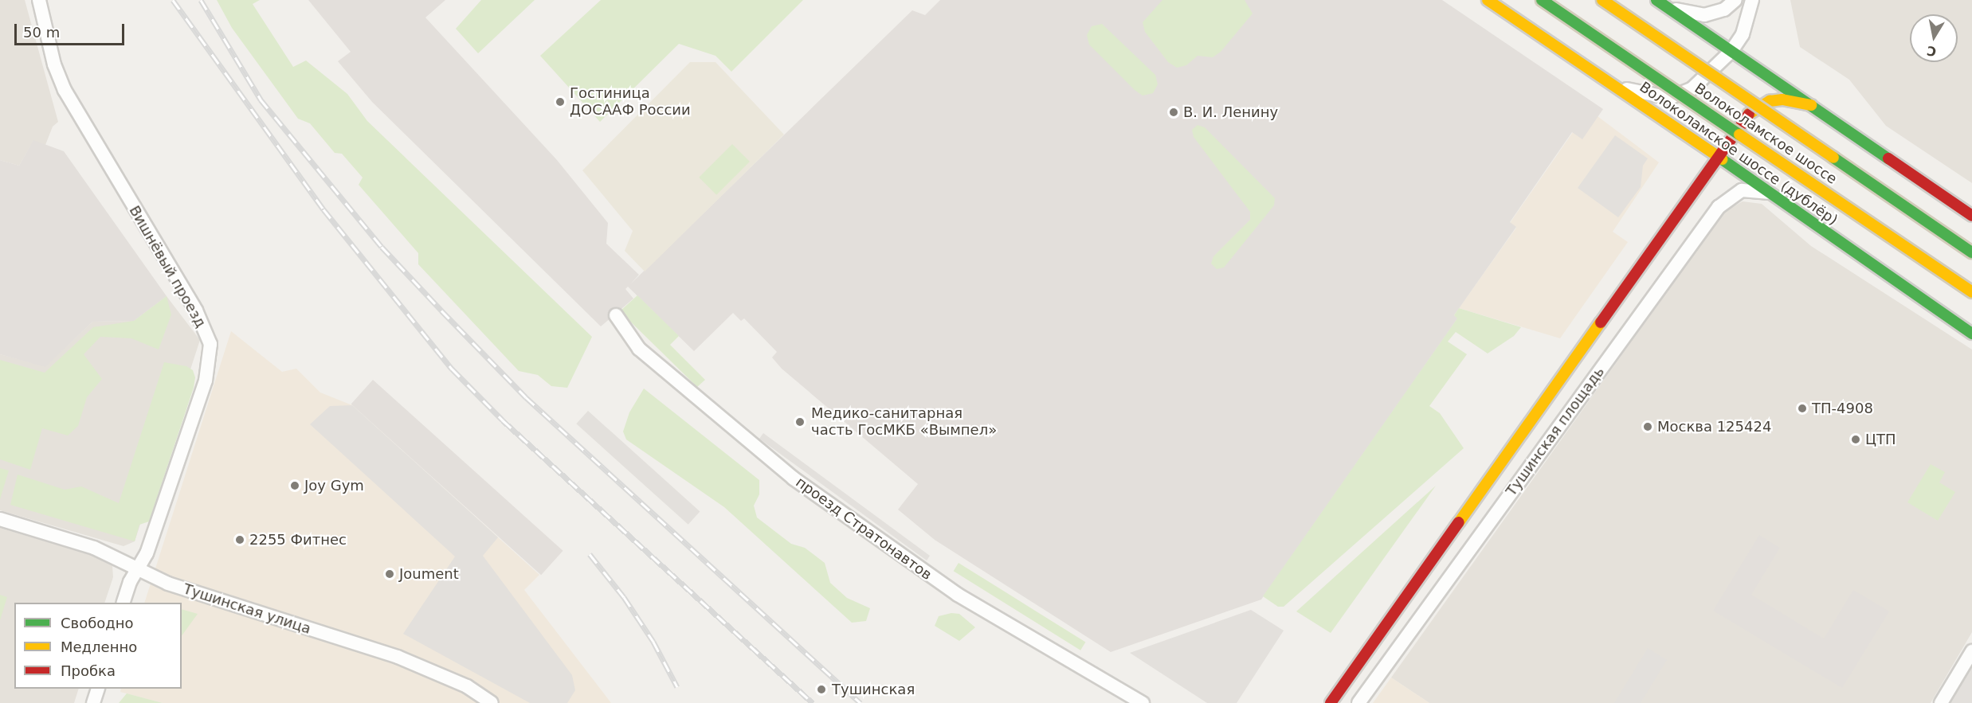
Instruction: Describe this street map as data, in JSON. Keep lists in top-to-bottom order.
{
  "streets": {
    "street": [
      "Волоколамское шоссе",
      "Волоколамское шоссе (дублёр)",
      "Вишнёвый проезд",
      "Тушинская площадь",
      "проезд Стратонавтов",
      "Тушинская улица"
    ]
  },
  "crossings": [
    ["Волоколамское шоссе (дублёр)", "Тушинская площадь"],
    ["Вишнёвый проезд", "Тушинская улица"]
  ],
  "places": [
    "Гостиница ДОСААФ России",
    "В. И. Ленину",
    "ТП-4908",
    "Медико-санитарная часть ГосМКБ «Вымпел»",
    "Москва 125424",
    "ЦТП",
    "Joy Gym",
    "2255 Фитнес",
    "Joument",
    "Тушинская"
  ],
  "legend": ["Свободно", "Медленно", "Пробка"],
  "scale_bar": "50 m",
  "north": "bottom"
}
